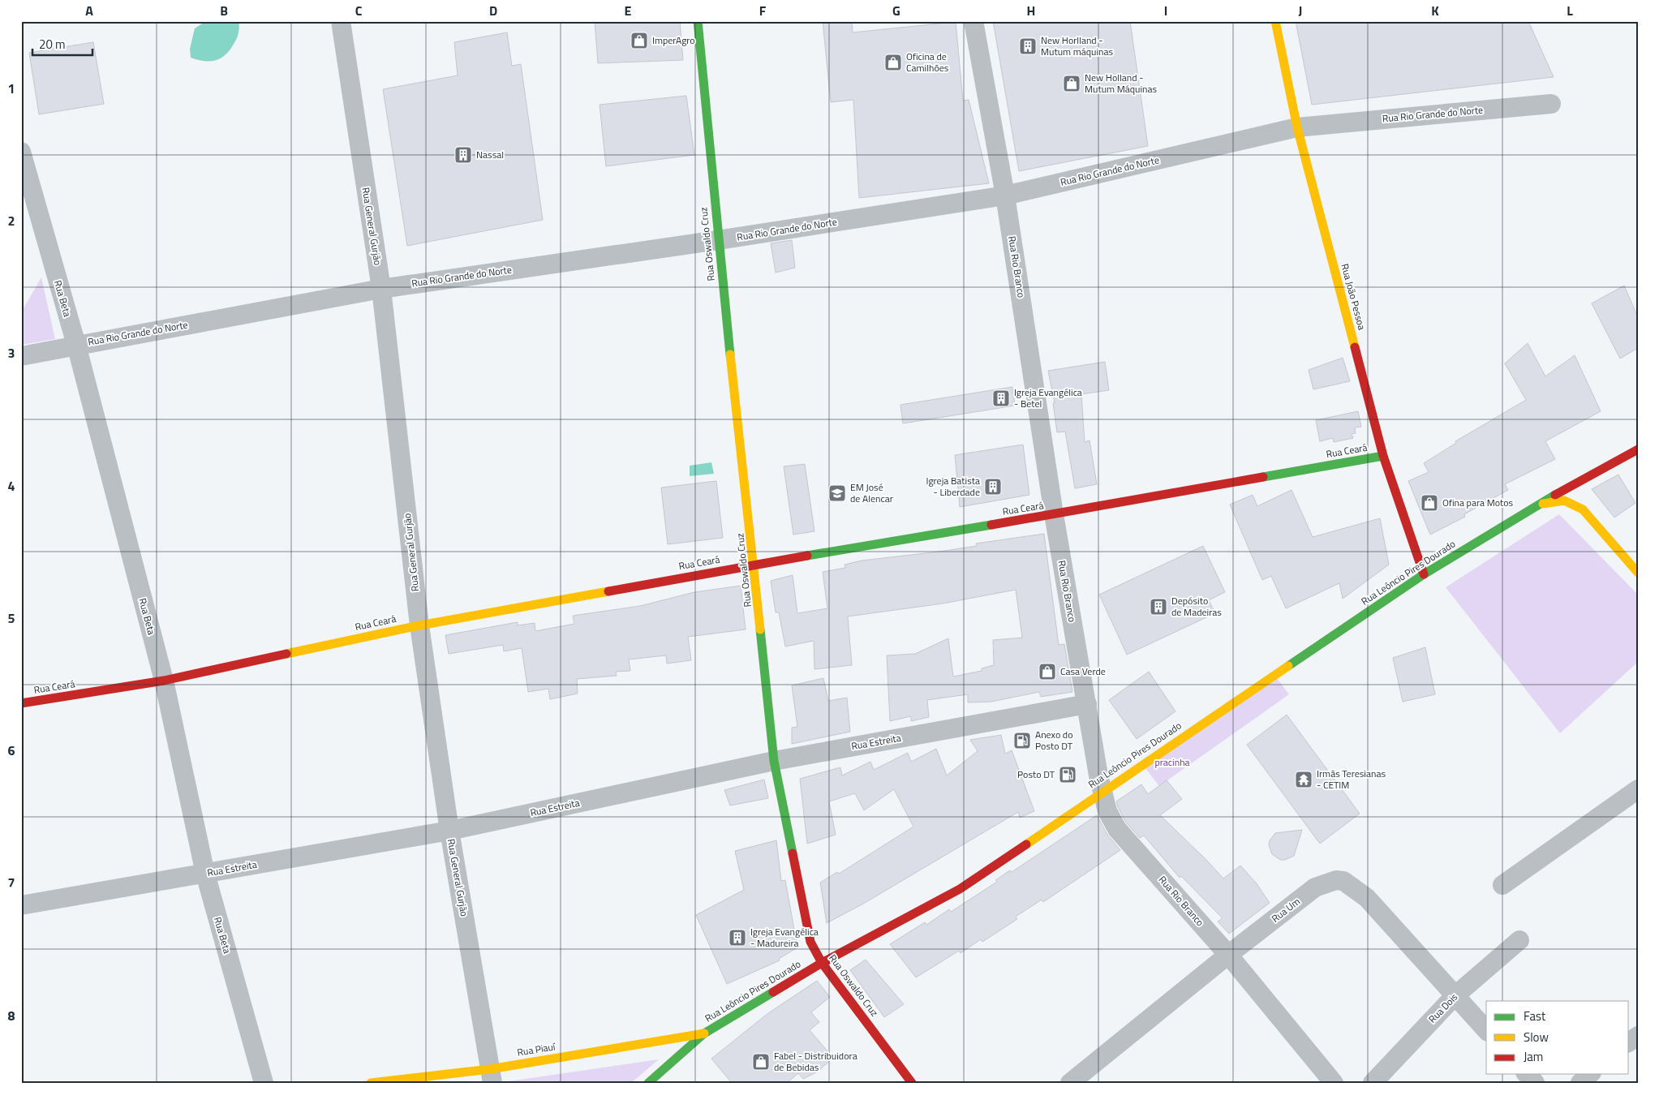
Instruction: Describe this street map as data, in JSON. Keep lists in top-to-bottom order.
{
  "streets": {
    "street": [
      "Rua Rio Grande do Norte",
      "Rua General Gurjão",
      "Rua Oswaldo Cruz",
      "Rua Rio Branco",
      "Rua João Pessoa",
      "Rua Beta",
      "Rua Ceará",
      "Rua Leôncio Pires Dourado",
      "Rua Estreita",
      "Rua Um",
      "Rua Dois",
      "Rua Piauí"
    ]
  },
  "crossings": [
    ["Rua Rio Grande do Norte", "Rua General Gurjão"],
    ["Rua Rio Grande do Norte", "Rua Oswaldo Cruz"],
    ["Rua Rio Grande do Norte", "Rua Rio Branco"],
    ["Rua Rio Grande do Norte", "Rua João Pessoa"],
    ["Rua Rio Grande do Norte", "Rua Beta"],
    ["Rua General Gurjão", "Rua Ceará"],
    ["Rua General Gurjão", "Rua Estreita"],
    ["Rua General Gurjão", "Rua Piauí"],
    ["Rua Oswaldo Cruz", "Rua Ceará"],
    ["Rua Oswaldo Cruz", "Rua Leôncio Pires Dourado"],
    ["Rua Oswaldo Cruz", "Rua Estreita"],
    ["Rua Rio Branco", "Rua Ceará"],
    ["Rua Rio Branco", "Rua Leôncio Pires Dourado"],
    ["Rua Rio Branco", "Rua Estreita"],
    ["Rua Rio Branco", "Rua Um"],
    ["Rua João Pessoa", "Rua Ceará"],
    ["Rua João Pessoa", "Rua Leôncio Pires Dourado"],
    ["Rua Beta", "Rua Ceará"],
    ["Rua Beta", "Rua Estreita"],
    ["Rua Leôncio Pires Dourado", "Rua Piauí"],
    ["Rua Um", "Rua Dois"]
  ],
  "parks": ["pracinha"],
  "places": {
    "shop": [
      "ImperAgro",
      "Oficina de Camilhões",
      "New Holland - Mutum Máquinas",
      "Ofina para Motos",
      "Casa Verde",
      "Fabel - Distribuidora de Bebidas"
    ],
    "building": [
      "New Horlland - Mutum máquinas",
      "Nassal",
      "Igreja Evangélica - Betel",
      "Igreja Batista - Liberdade",
      "Depósito de Madeiras",
      "Igreja Evangélica - Madureira"
    ],
    "school or university": ["EM José de Alencar"],
    "fuel station": ["Anexo do Posto DT", "Posto DT"],
    "temple": ["Irmãs Teresianas - CETIM"]
  },
  "legend": ["Fast", "Slow", "Jam"],
  "scale_bar": "20 m",
  "grid": {
    "columns": [
      "A",
      "B",
      "C",
      "D",
      "E",
      "F",
      "G",
      "H",
      "I",
      "J",
      "K",
      "L"
    ],
    "rows": [
      "1",
      "2",
      "3",
      "4",
      "5",
      "6",
      "7",
      "8"
    ]
  }
}
